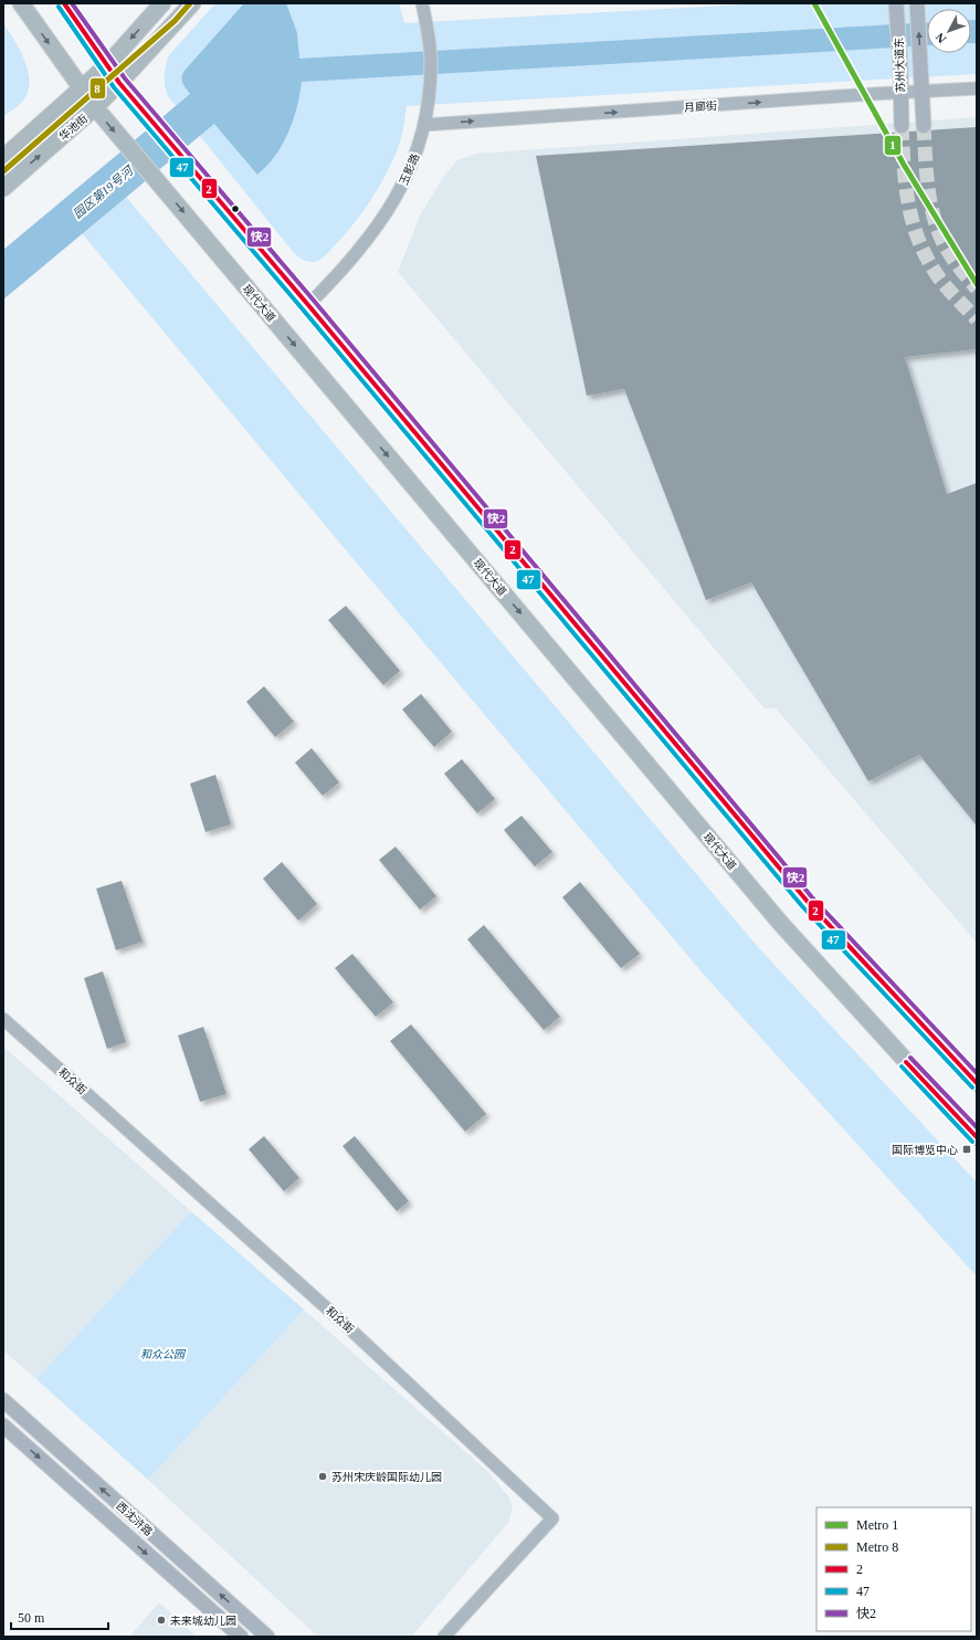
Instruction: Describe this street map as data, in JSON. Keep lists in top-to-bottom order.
{
  "streets": {
    "main road": [
      "苏州大道东",
      "华池街",
      "现代大道",
      "西沈浒路"
    ],
    "street": ["月廊街", "玉影路", "和众街"]
  },
  "crossings": [
    ["苏州大道东", "月廊街"],
    ["月廊街", "玉影路"],
    ["华池街", "现代大道"]
  ],
  "one_way": ["月廊街"],
  "water": ["园区第19号河"],
  "parks": ["和众公园"],
  "places": {
    "transit": ["国际博览中心"],
    "other": ["苏州宋庆龄国际幼儿园", "未来城幼儿园"]
  },
  "lines": [
    "metro line 1",
    "metro line 8",
    "transit line 2",
    "transit line 快2",
    "transit line 47"
  ],
  "legend": [
    "Metro 1",
    "Metro 8",
    "2",
    "47",
    "快2"
  ],
  "scale_bar": "50 m",
  "north": "bottom left"
}
